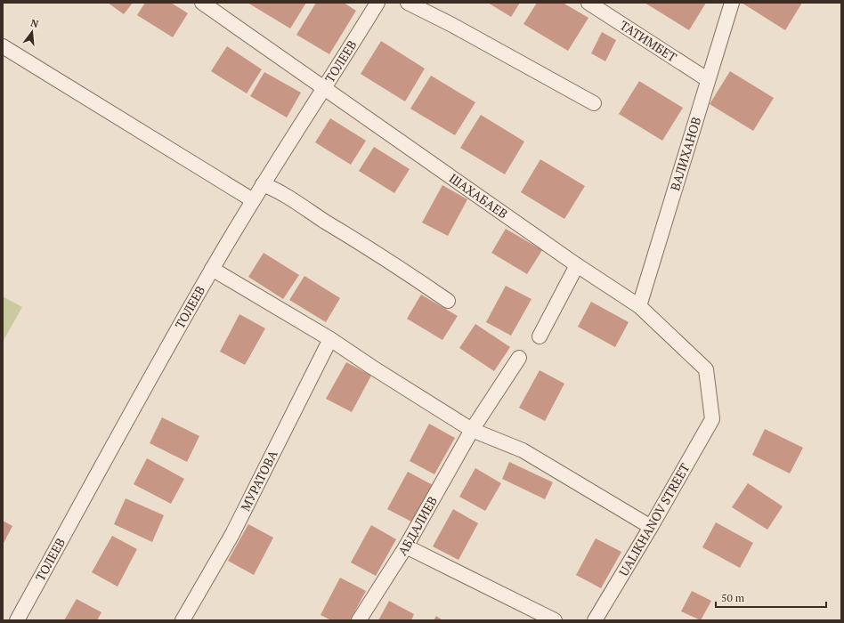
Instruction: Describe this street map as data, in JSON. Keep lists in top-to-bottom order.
{
  "streets": {
    "street": [
      "ТАТИМБЕТ",
      "ТОЛЕЕВ",
      "ВАЛИХАНОВ",
      "ШАХАБАЕВ",
      "МУРАТОВА",
      "UALIKHANOV STREET",
      "АБДАЛИЕВ"
    ]
  },
  "crossings": [
    ["ТАТИМБЕТ", "ВАЛИХАНОВ"],
    ["ТОЛЕЕВ", "ШАХАБАЕВ"],
    ["ВАЛИХАНОВ", "ШАХАБАЕВ"],
    ["ШАХАБАЕВ", "UALIKHANOV STREET"]
  ],
  "scale_bar": "50 m",
  "north": "top"
}
